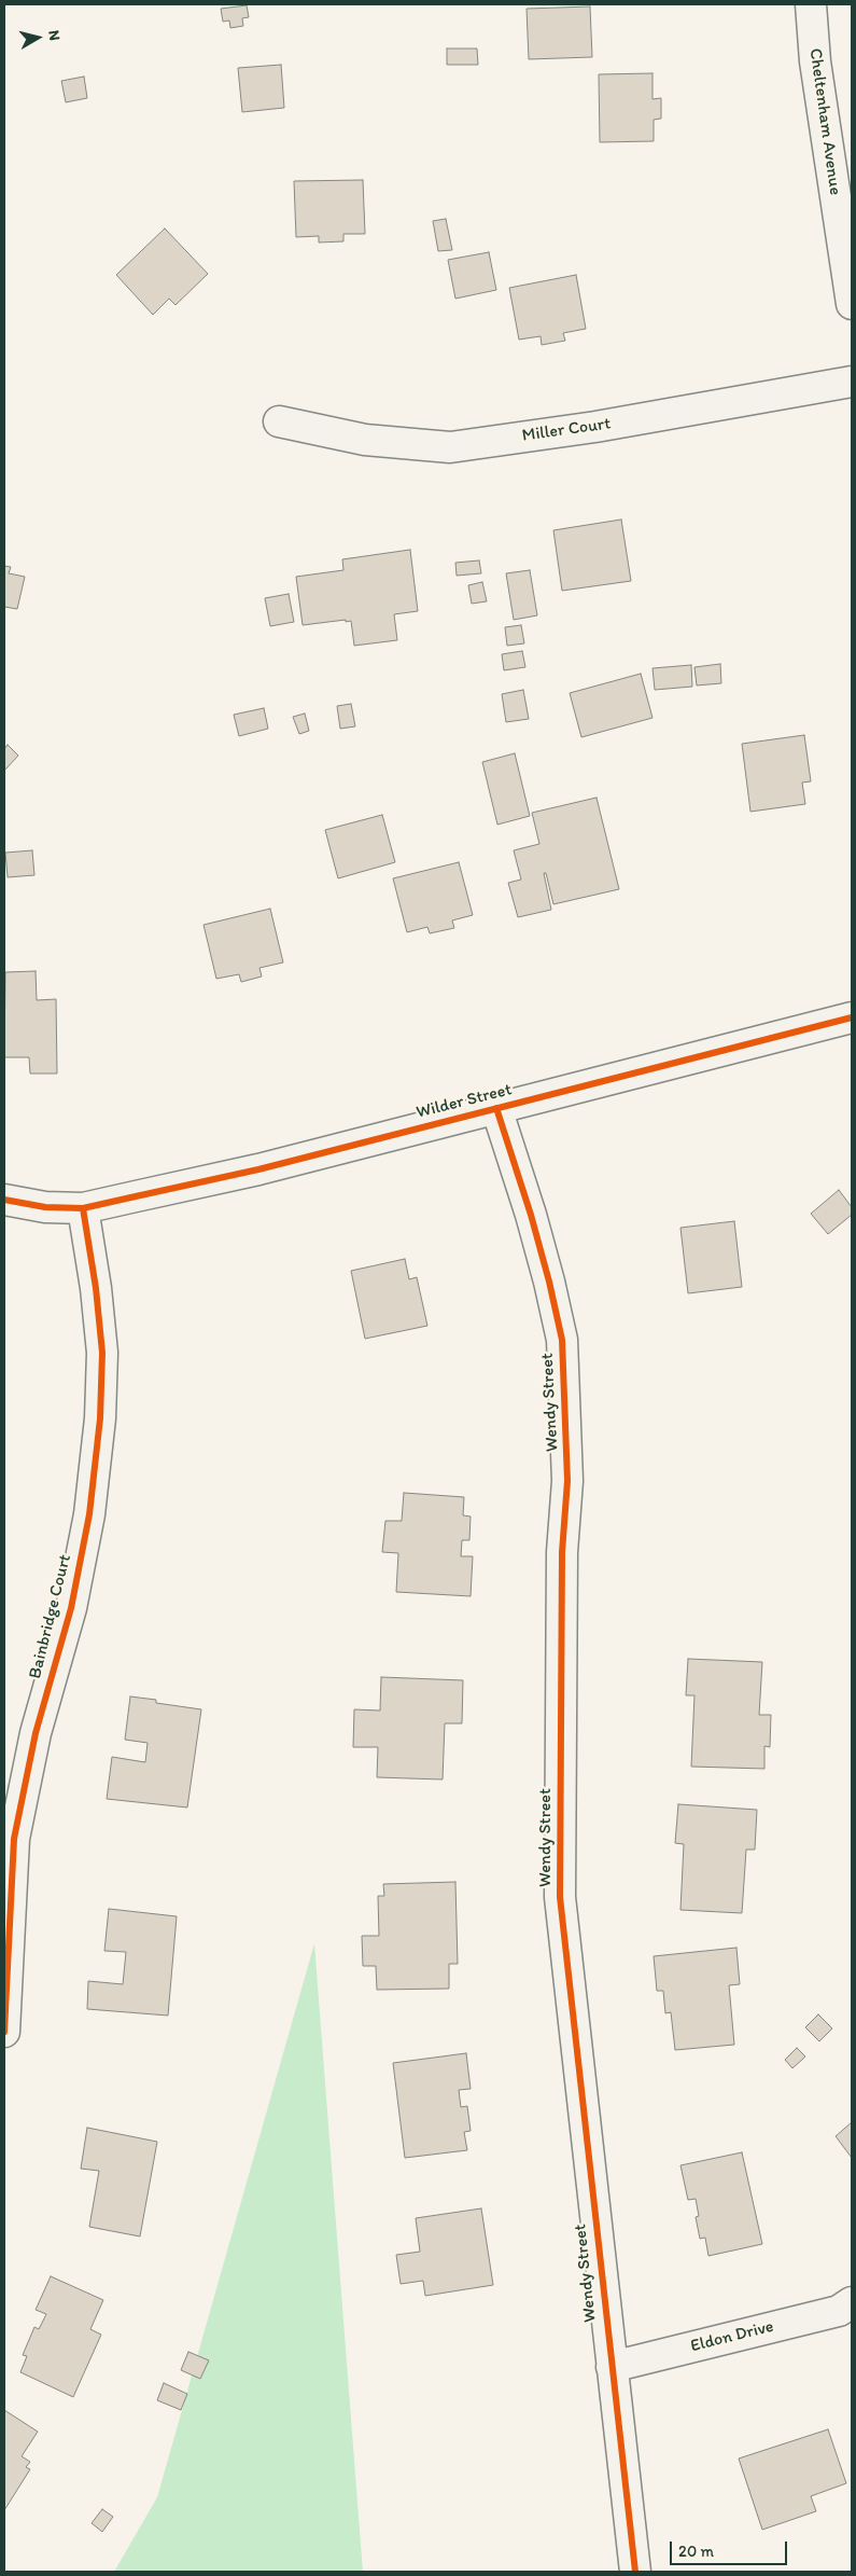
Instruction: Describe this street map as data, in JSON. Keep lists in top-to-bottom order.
{
  "streets": {
    "street": [
      "Cheltenham Avenue",
      "Miller Court",
      "Wilder Street",
      "Wendy Street",
      "Bainbridge Court",
      "Eldon Drive"
    ]
  },
  "crossings": [
    ["Wilder Street", "Wendy Street"],
    ["Wilder Street", "Bainbridge Court"],
    ["Wendy Street", "Eldon Drive"]
  ],
  "scale_bar": "20 m",
  "north": "right"
}
